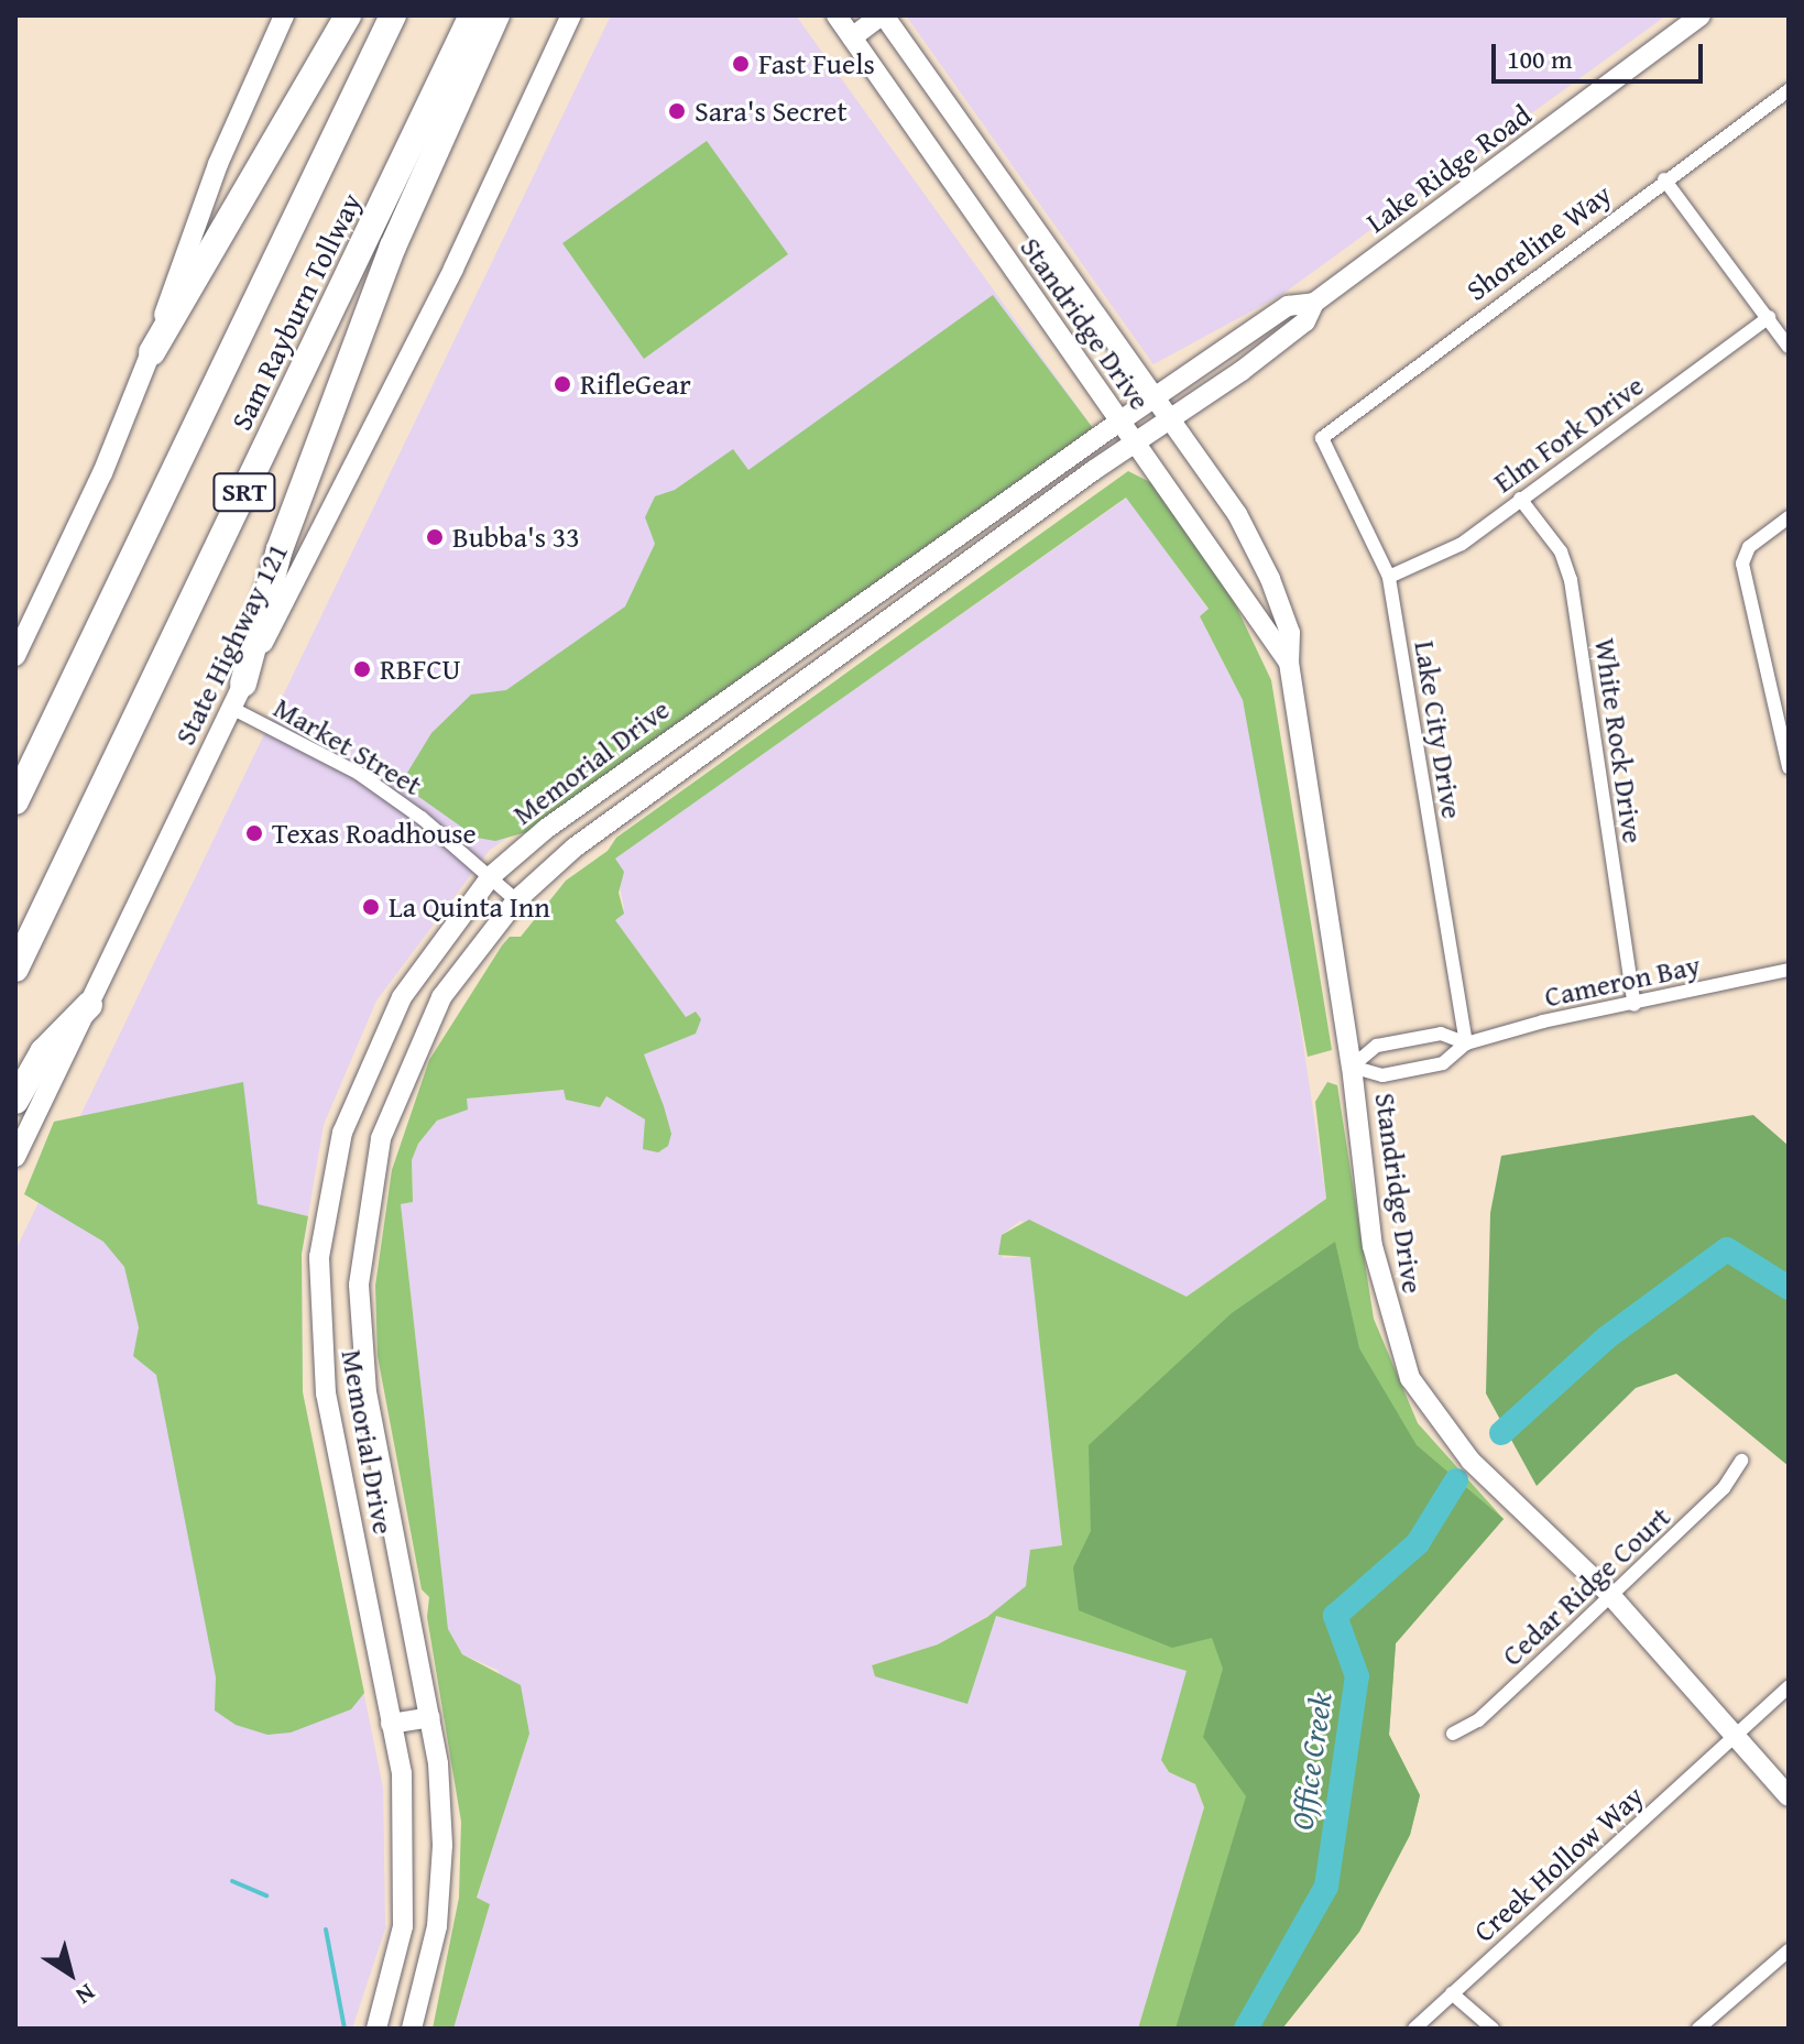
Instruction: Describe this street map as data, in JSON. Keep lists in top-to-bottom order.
{
  "streets": {
    "highway": ["Sam Rayburn Tollway", "SRT"],
    "street": [
      "Lake Ridge Road",
      "Shoreline Way",
      "Standridge Drive",
      "Elm Fork Drive",
      "State Highway 121",
      "Lake City Drive",
      "White Rock Drive",
      "Market Street",
      "Memorial Drive",
      "Cameron Bay",
      "Cedar Ridge Court",
      "Creek Hollow Way"
    ]
  },
  "crossings": [
    ["Lake Ridge Road", "Standridge Drive"],
    ["Lake Ridge Road", "Memorial Drive"],
    ["Shoreline Way", "Lake City Drive"],
    ["Standridge Drive", "Memorial Drive"],
    ["Standridge Drive", "Cameron Bay"],
    ["Standridge Drive", "Cedar Ridge Court"],
    ["Standridge Drive", "Creek Hollow Way"],
    ["Elm Fork Drive", "Lake City Drive"],
    ["Elm Fork Drive", "White Rock Drive"],
    ["State Highway 121", "Market Street"],
    ["Lake City Drive", "Cameron Bay"],
    ["White Rock Drive", "Cameron Bay"],
    ["Market Street", "Memorial Drive"]
  ],
  "water": ["Office Creek"],
  "places": [
    "Fast Fuels",
    "Sara's Secret",
    "RifleGear",
    "Bubba's 33",
    "RBFCU",
    "Texas Roadhouse",
    "La Quinta Inn"
  ],
  "scale_bar": "100 m",
  "north": "bottom right"
}
